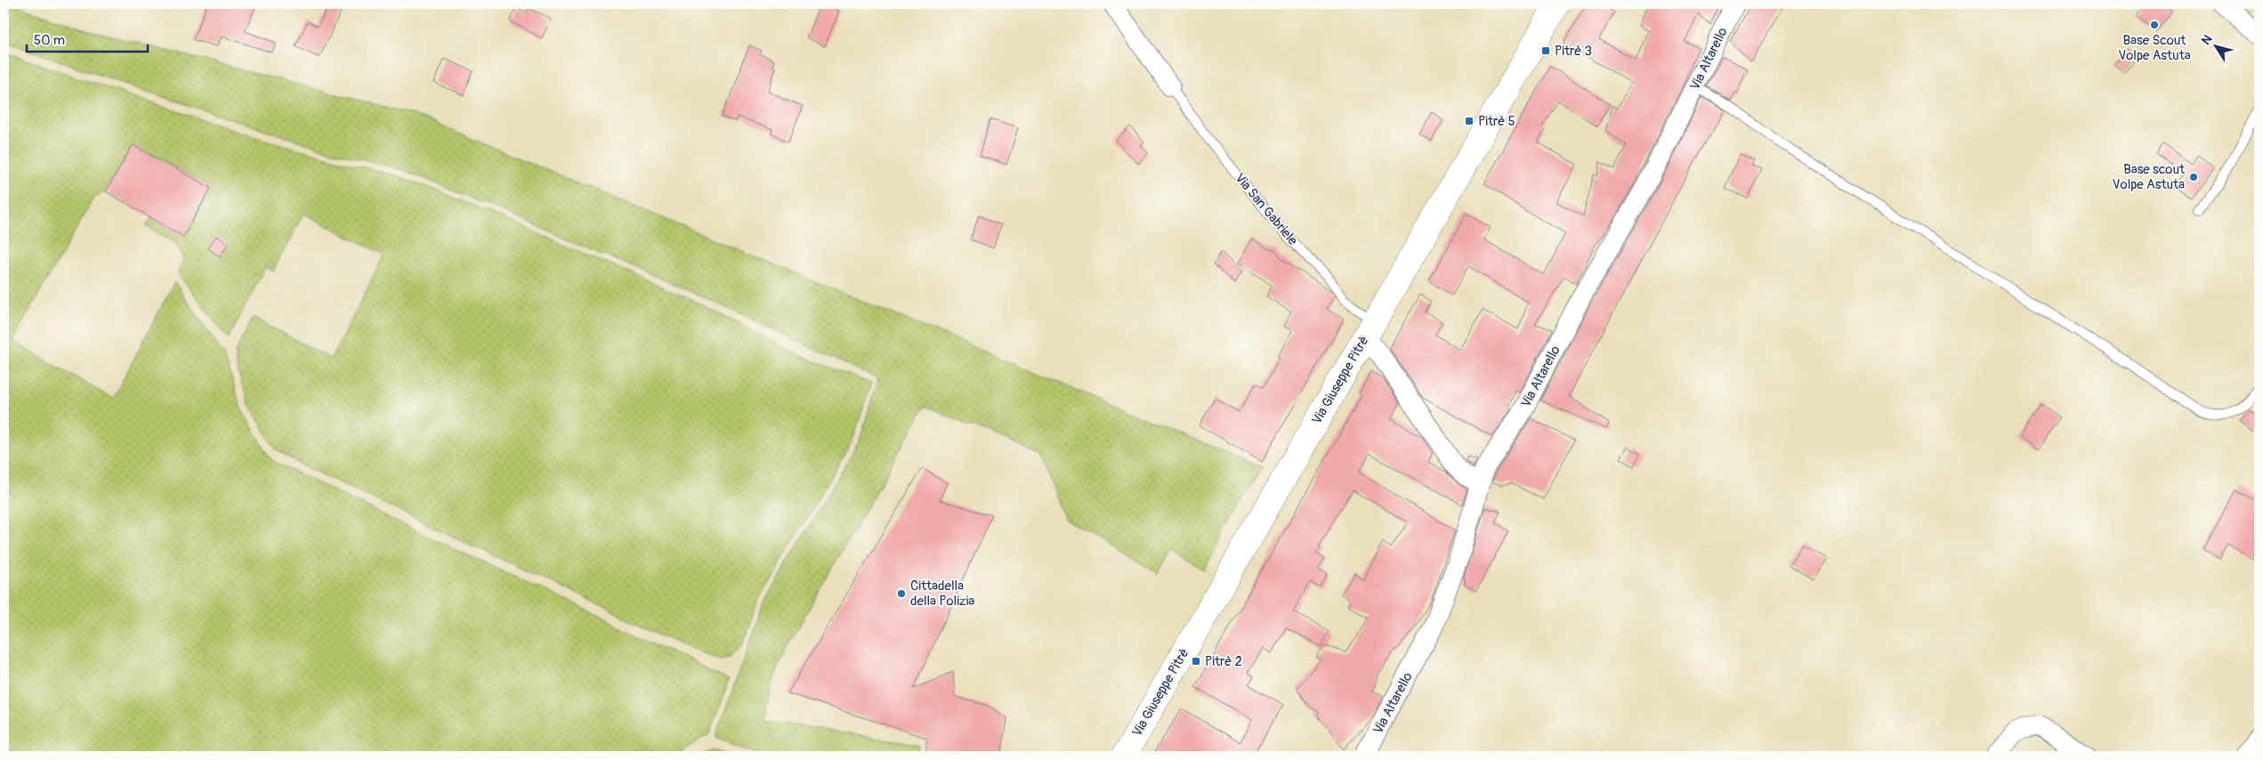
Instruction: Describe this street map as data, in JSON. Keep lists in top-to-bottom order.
{
  "streets": {
    "street": ["Via Altarello", "Via San Gabriele", "Via Giuseppe Pitrè"]
  },
  "crossings": [
    ["Via Altarello", "Via San Gabriele"],
    ["Via San Gabriele", "Via Giuseppe Pitrè"]
  ],
  "places": {
    "other": ["Base Scout Volpe Astuta", "Base scout Volpe Astuta", "Cittadella della Polizia"],
    "transit": ["Pitrè 3", "Pitrè 5", "Pitrè 2"]
  },
  "scale_bar": "50 m",
  "north": "top left"
}
